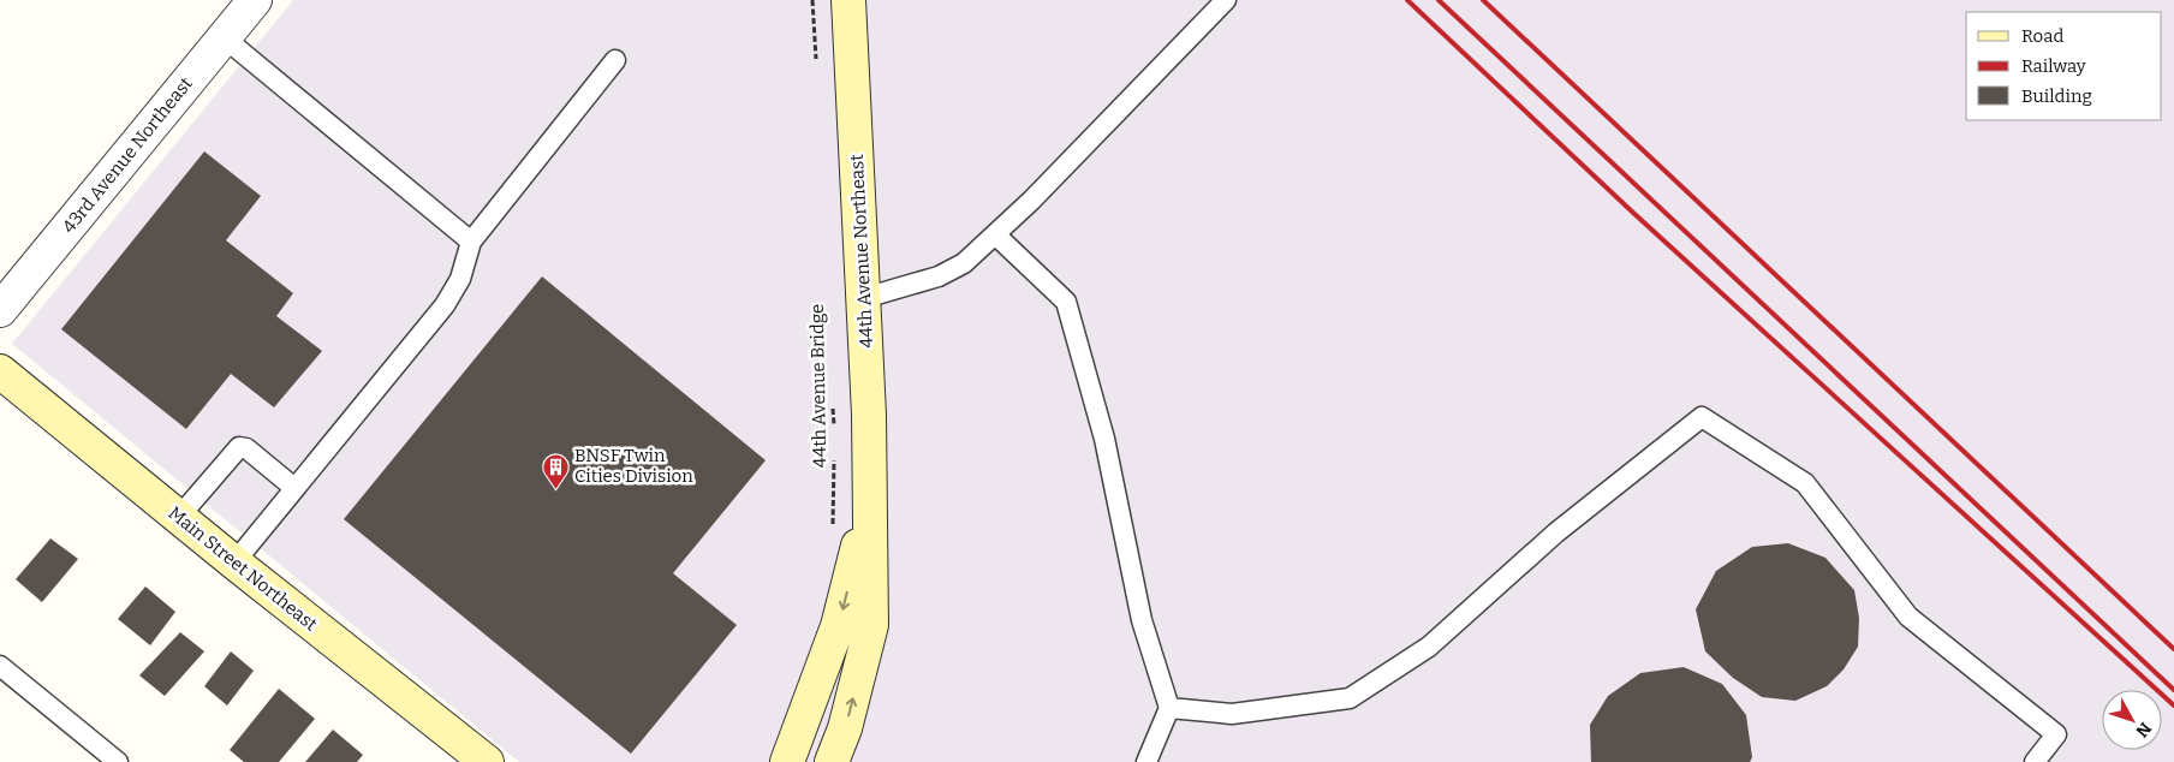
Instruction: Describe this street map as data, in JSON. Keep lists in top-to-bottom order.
{
  "streets": {
    "street": ["43rd Avenue Northeast", "44th Avenue Northeast", "Main Street Northeast"],
    "path": ["44th Avenue Bridge"]
  },
  "places": {
    "building": ["BNSF Twin Cities Division"]
  },
  "legend": ["Road", "Railway", "Building"],
  "north": "bottom right"
}
